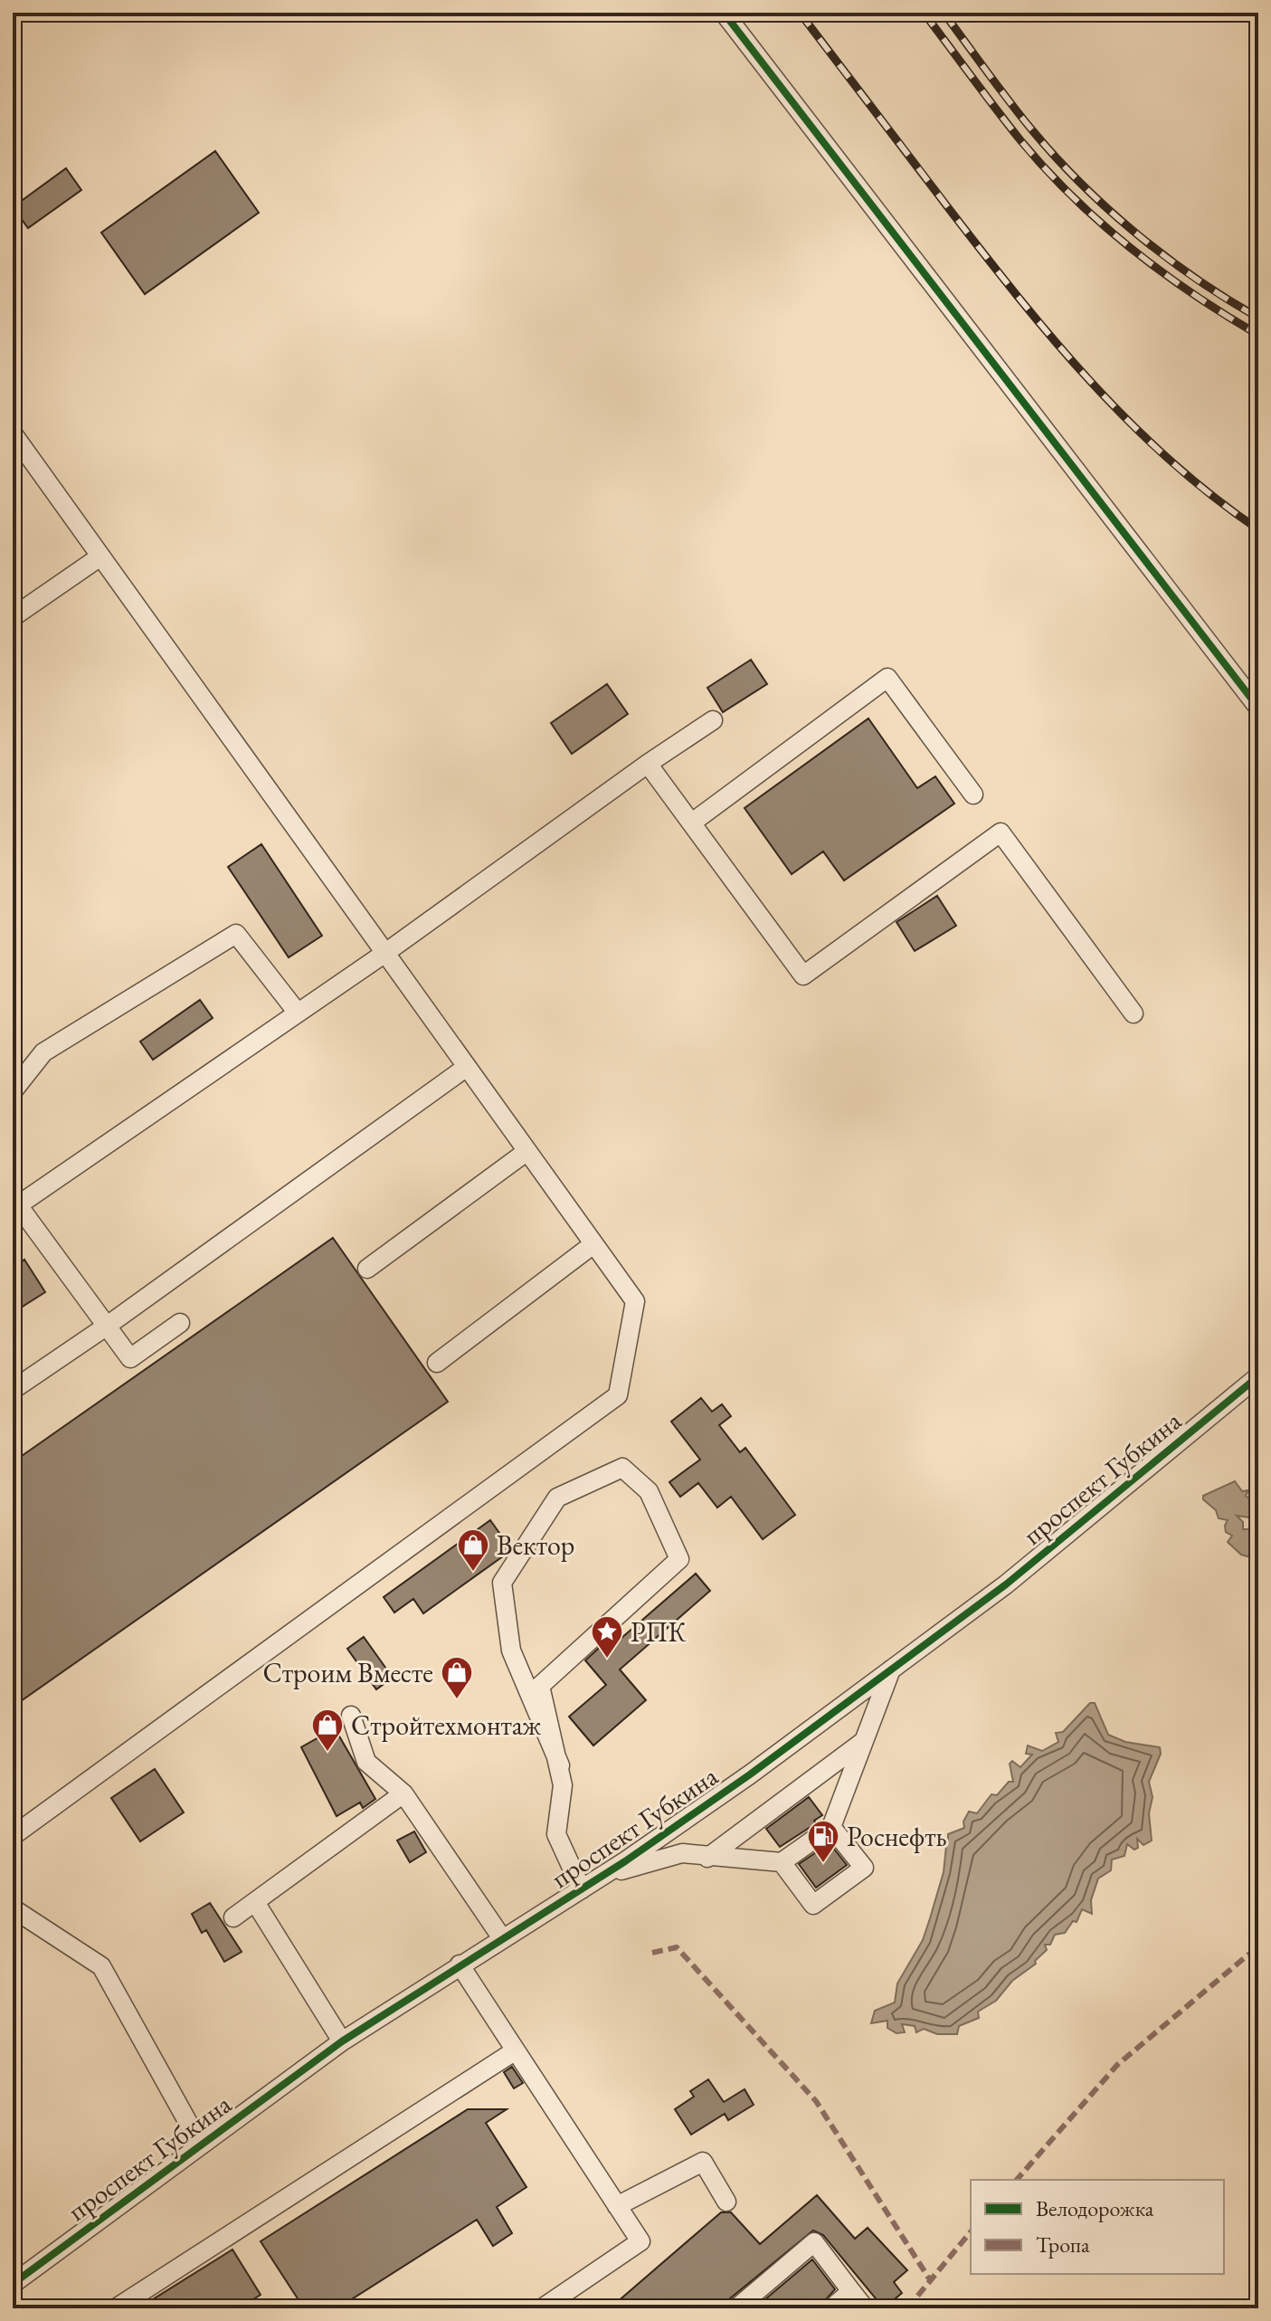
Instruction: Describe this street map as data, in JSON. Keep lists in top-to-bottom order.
{
  "streets": {
    "street": ["проспект Губкина"]
  },
  "places": {
    "shop": ["Вектор", "Строим Вместе", "Стройтехмонтаж"],
    "place": ["РПК"],
    "fuel station": ["Роснефть"]
  },
  "legend": ["Велодорожка", "Тропа"]
}
